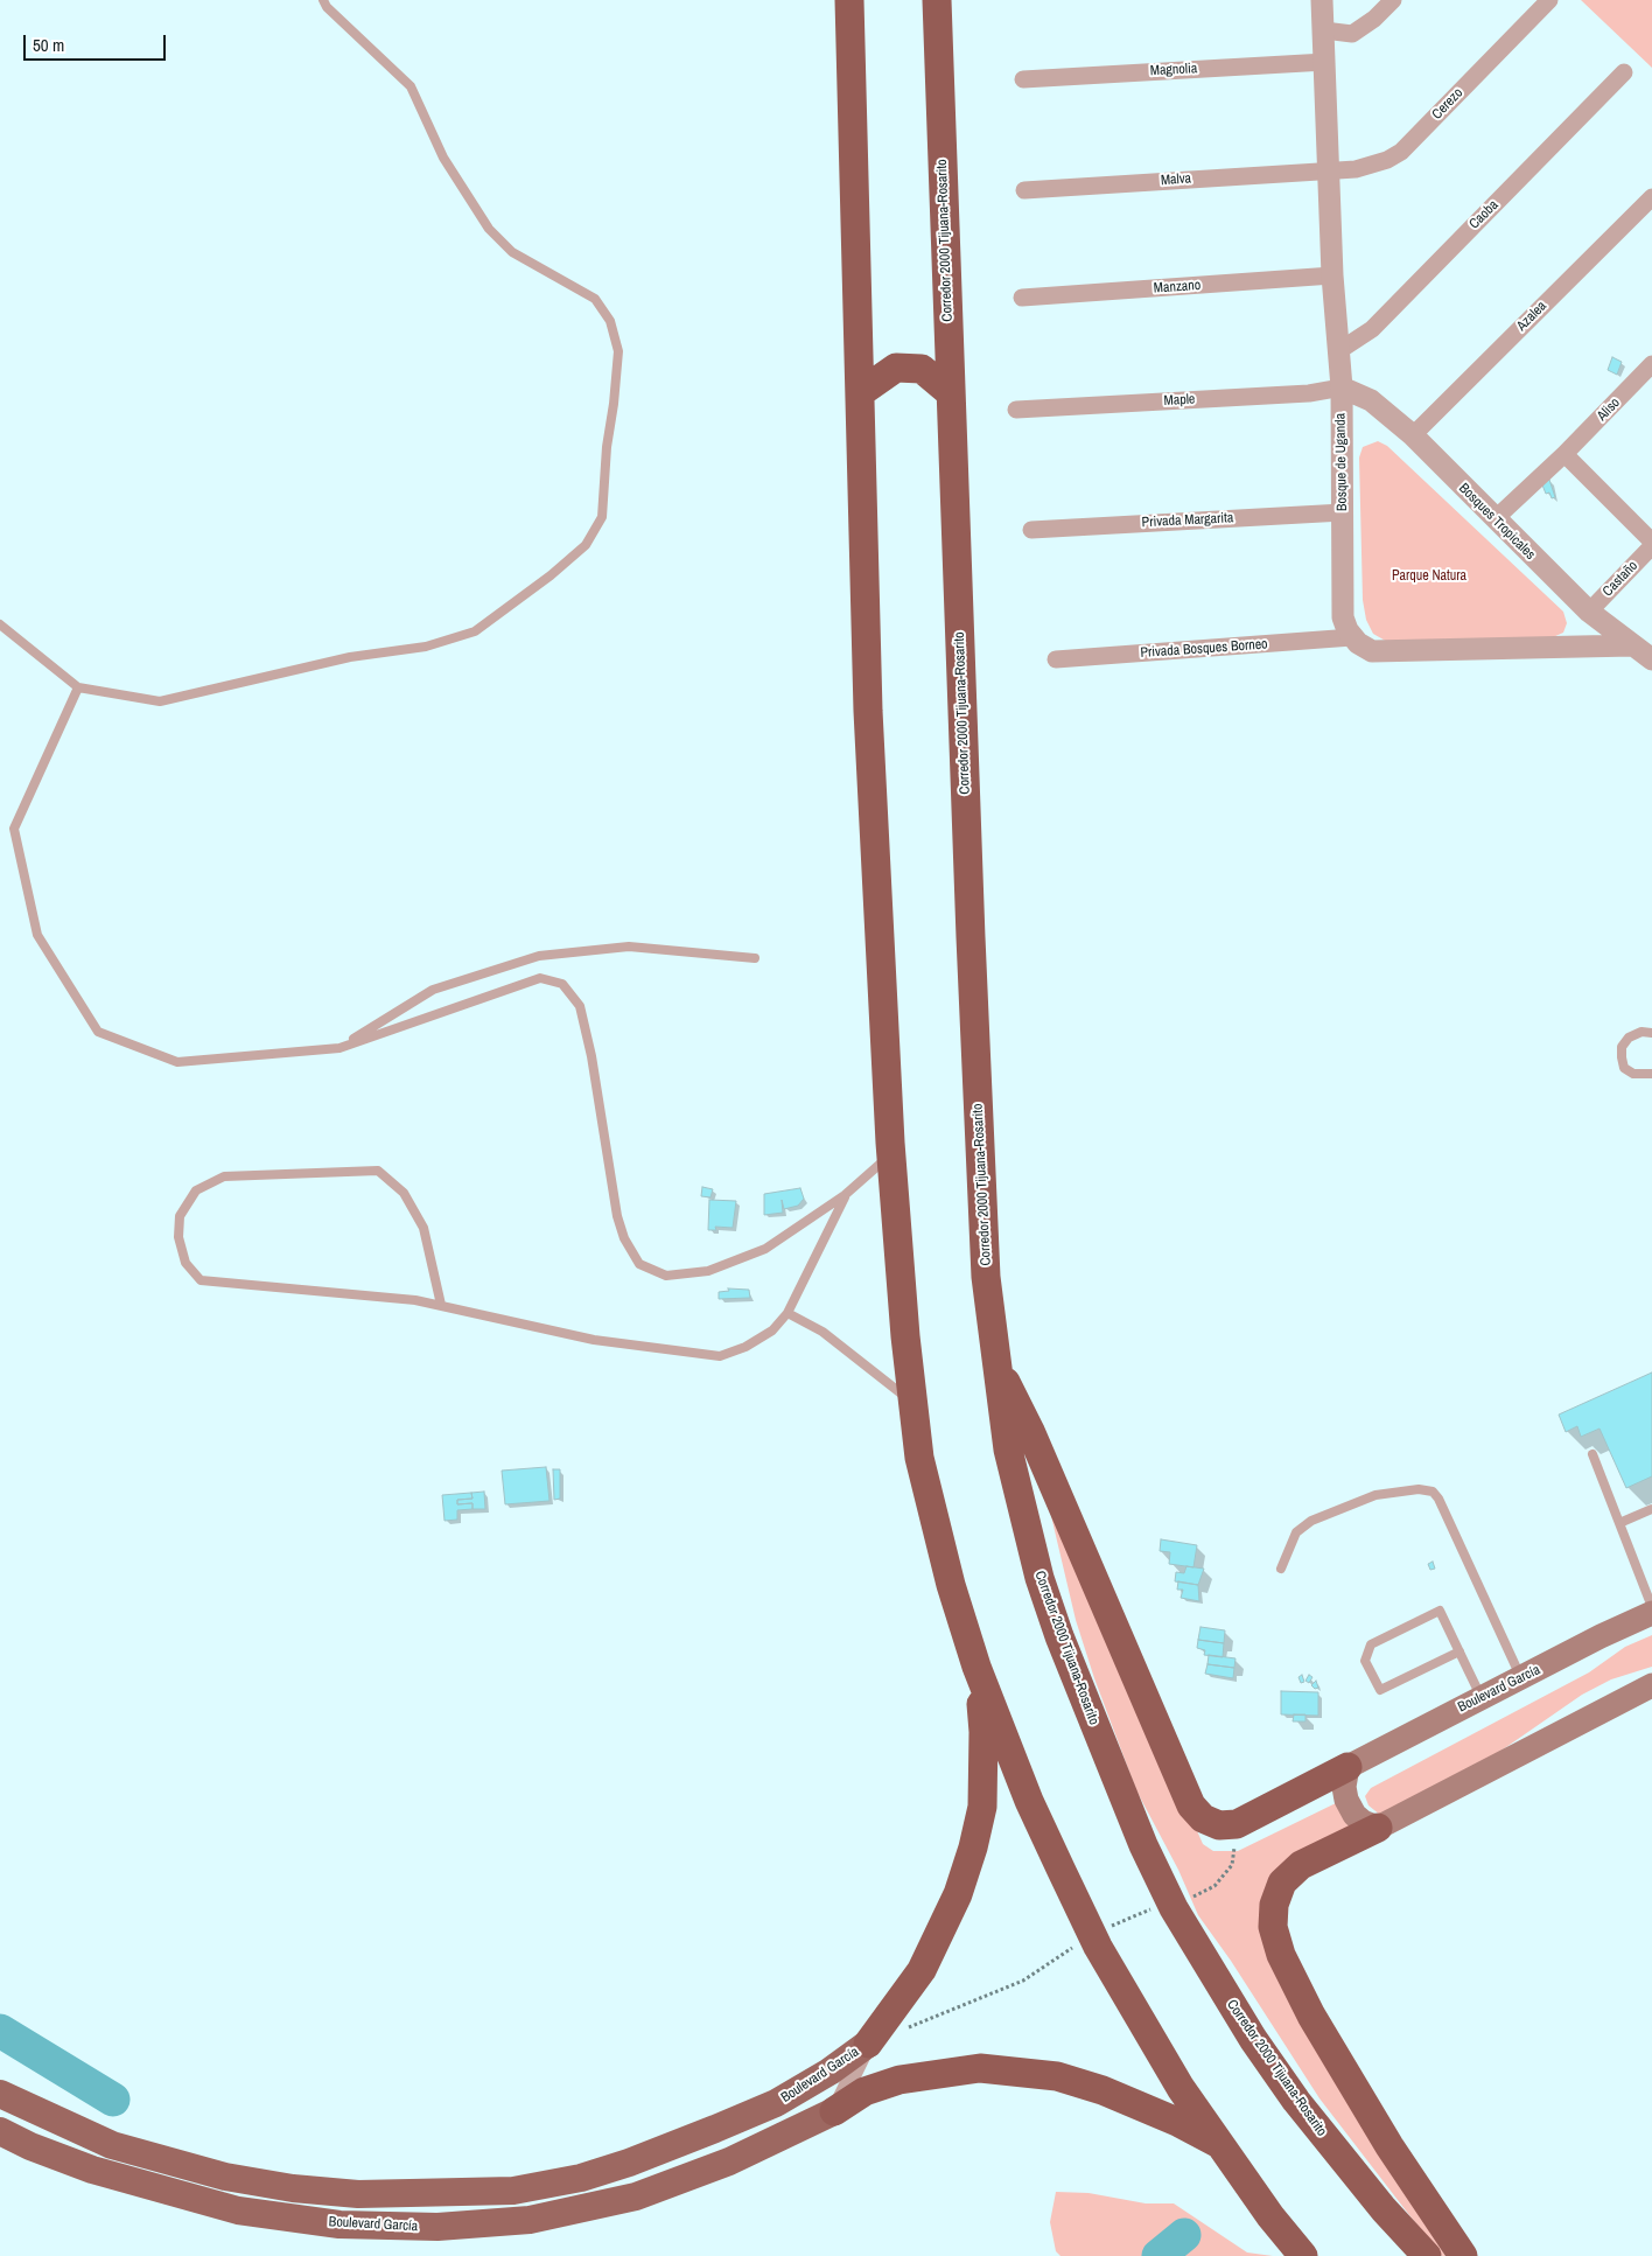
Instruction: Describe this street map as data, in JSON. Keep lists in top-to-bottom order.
{
  "streets": {
    "highway": ["Corredor 2000 Tijuana-Rosarito"],
    "main road": ["Boulevard García"],
    "street": [
      "Magnolia",
      "Cerezo",
      "Malva",
      "Caoba",
      "Manzano",
      "Azalea",
      "Maple",
      "Aliso",
      "Bosque de Uganda",
      "Privada Margarita",
      "Bosques Tropicales",
      "Castaño",
      "Privada Bosques Borneo"
    ]
  },
  "crossings": [
    ["Magnolia", "Bosque de Uganda"],
    ["Cerezo", "Malva"],
    ["Cerezo", "Bosque de Uganda"],
    ["Malva", "Bosque de Uganda"],
    ["Caoba", "Bosque de Uganda"],
    ["Manzano", "Bosque de Uganda"],
    ["Azalea", "Bosques Tropicales"],
    ["Maple", "Bosque de Uganda"],
    ["Maple", "Bosques Tropicales"],
    ["Aliso", "Bosques Tropicales"],
    ["Bosque de Uganda", "Privada Margarita"],
    ["Bosque de Uganda", "Bosques Tropicales"],
    ["Bosque de Uganda", "Privada Bosques Borneo"],
    ["Bosques Tropicales", "Castaño"]
  ],
  "parks": ["Parque Natura"],
  "scale_bar": "50 m"
}
